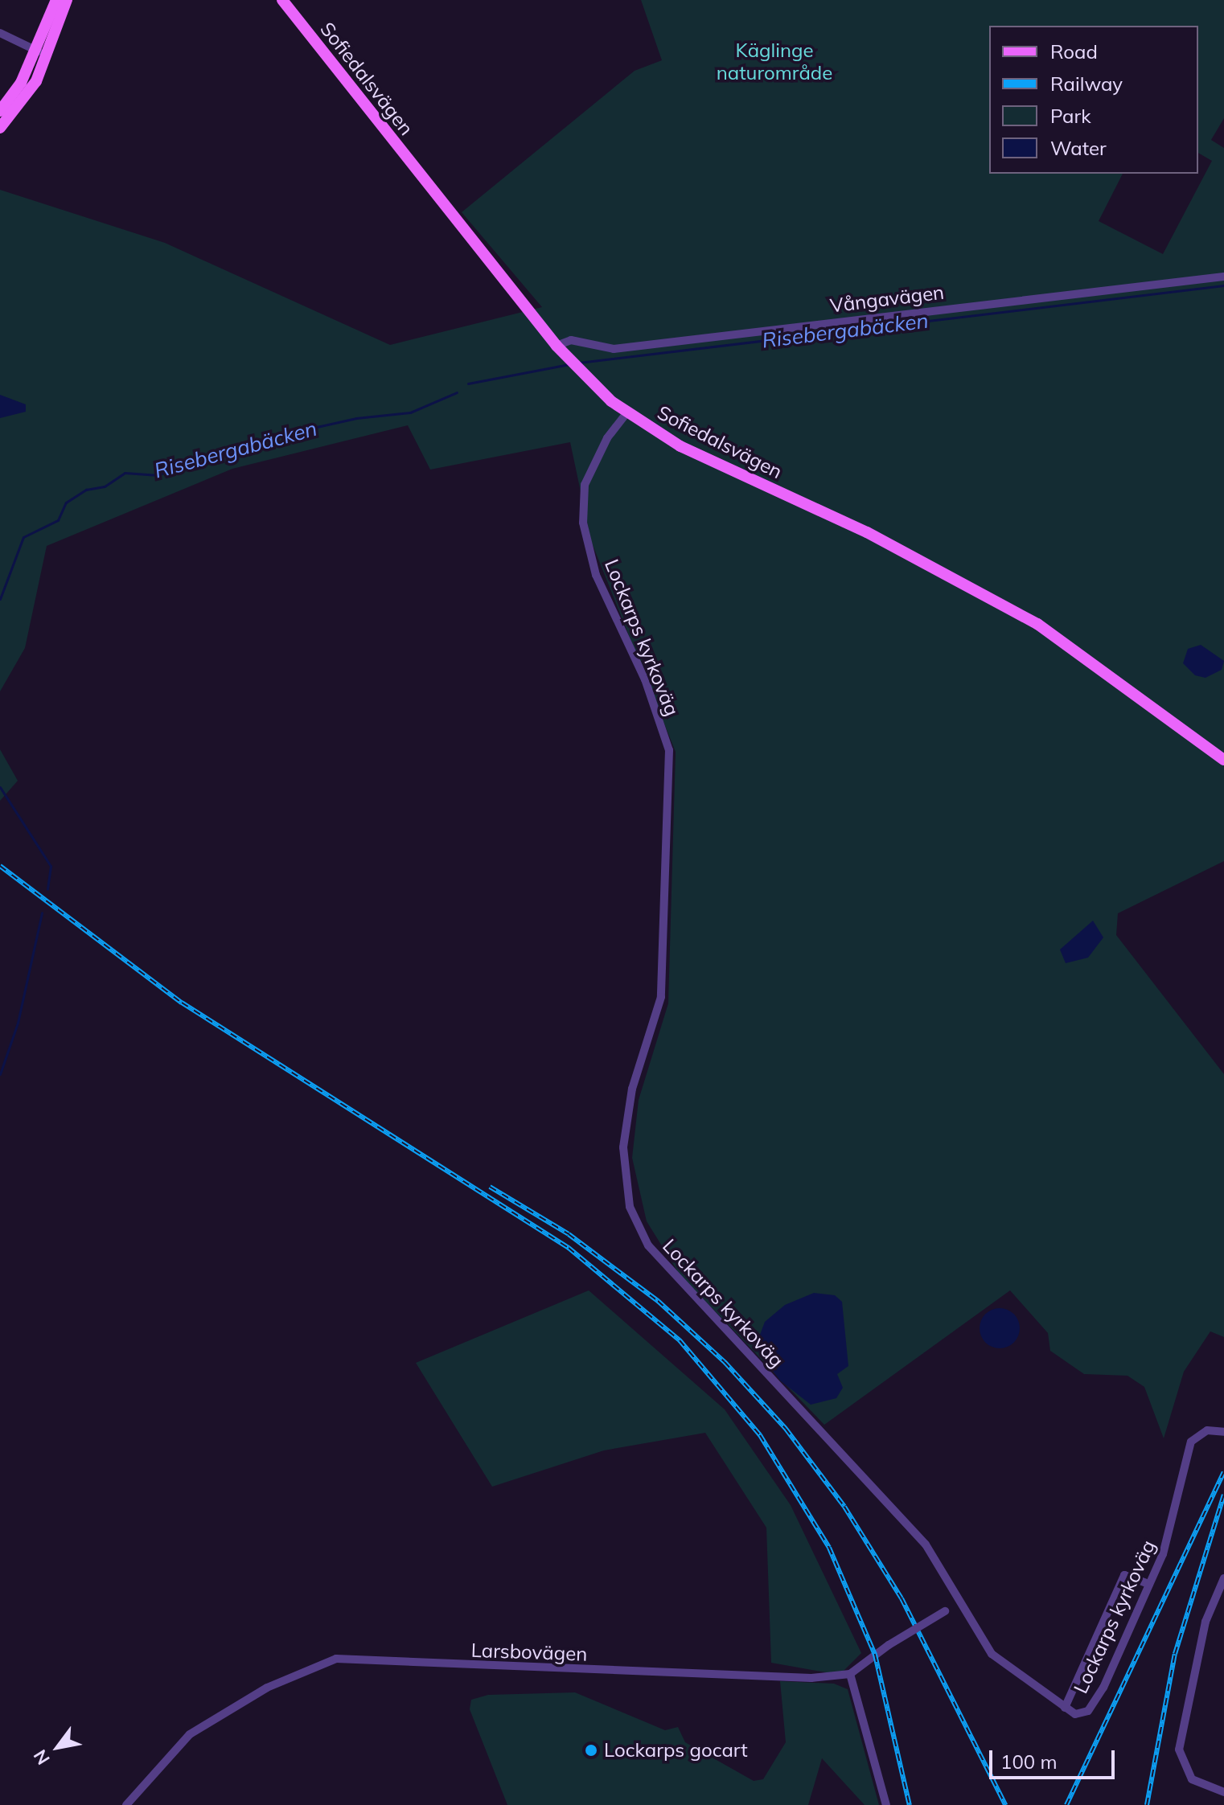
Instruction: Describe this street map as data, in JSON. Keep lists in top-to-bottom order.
{
  "streets": {
    "main road": ["Sofiedalsvägen"],
    "street": ["Vångavägen", "Lockarps kyrkoväg", "Larsbovägen"]
  },
  "crossings": [
    ["Sofiedalsvägen", "Vångavägen"],
    ["Sofiedalsvägen", "Lockarps kyrkoväg"]
  ],
  "water": ["Risebergabäcken"],
  "parks": ["Käglinge naturområde"],
  "places": ["Lockarps gocart"],
  "legend": [
    "Road",
    "Railway",
    "Park",
    "Water"
  ],
  "scale_bar": "100 m",
  "north": "bottom left"
}
